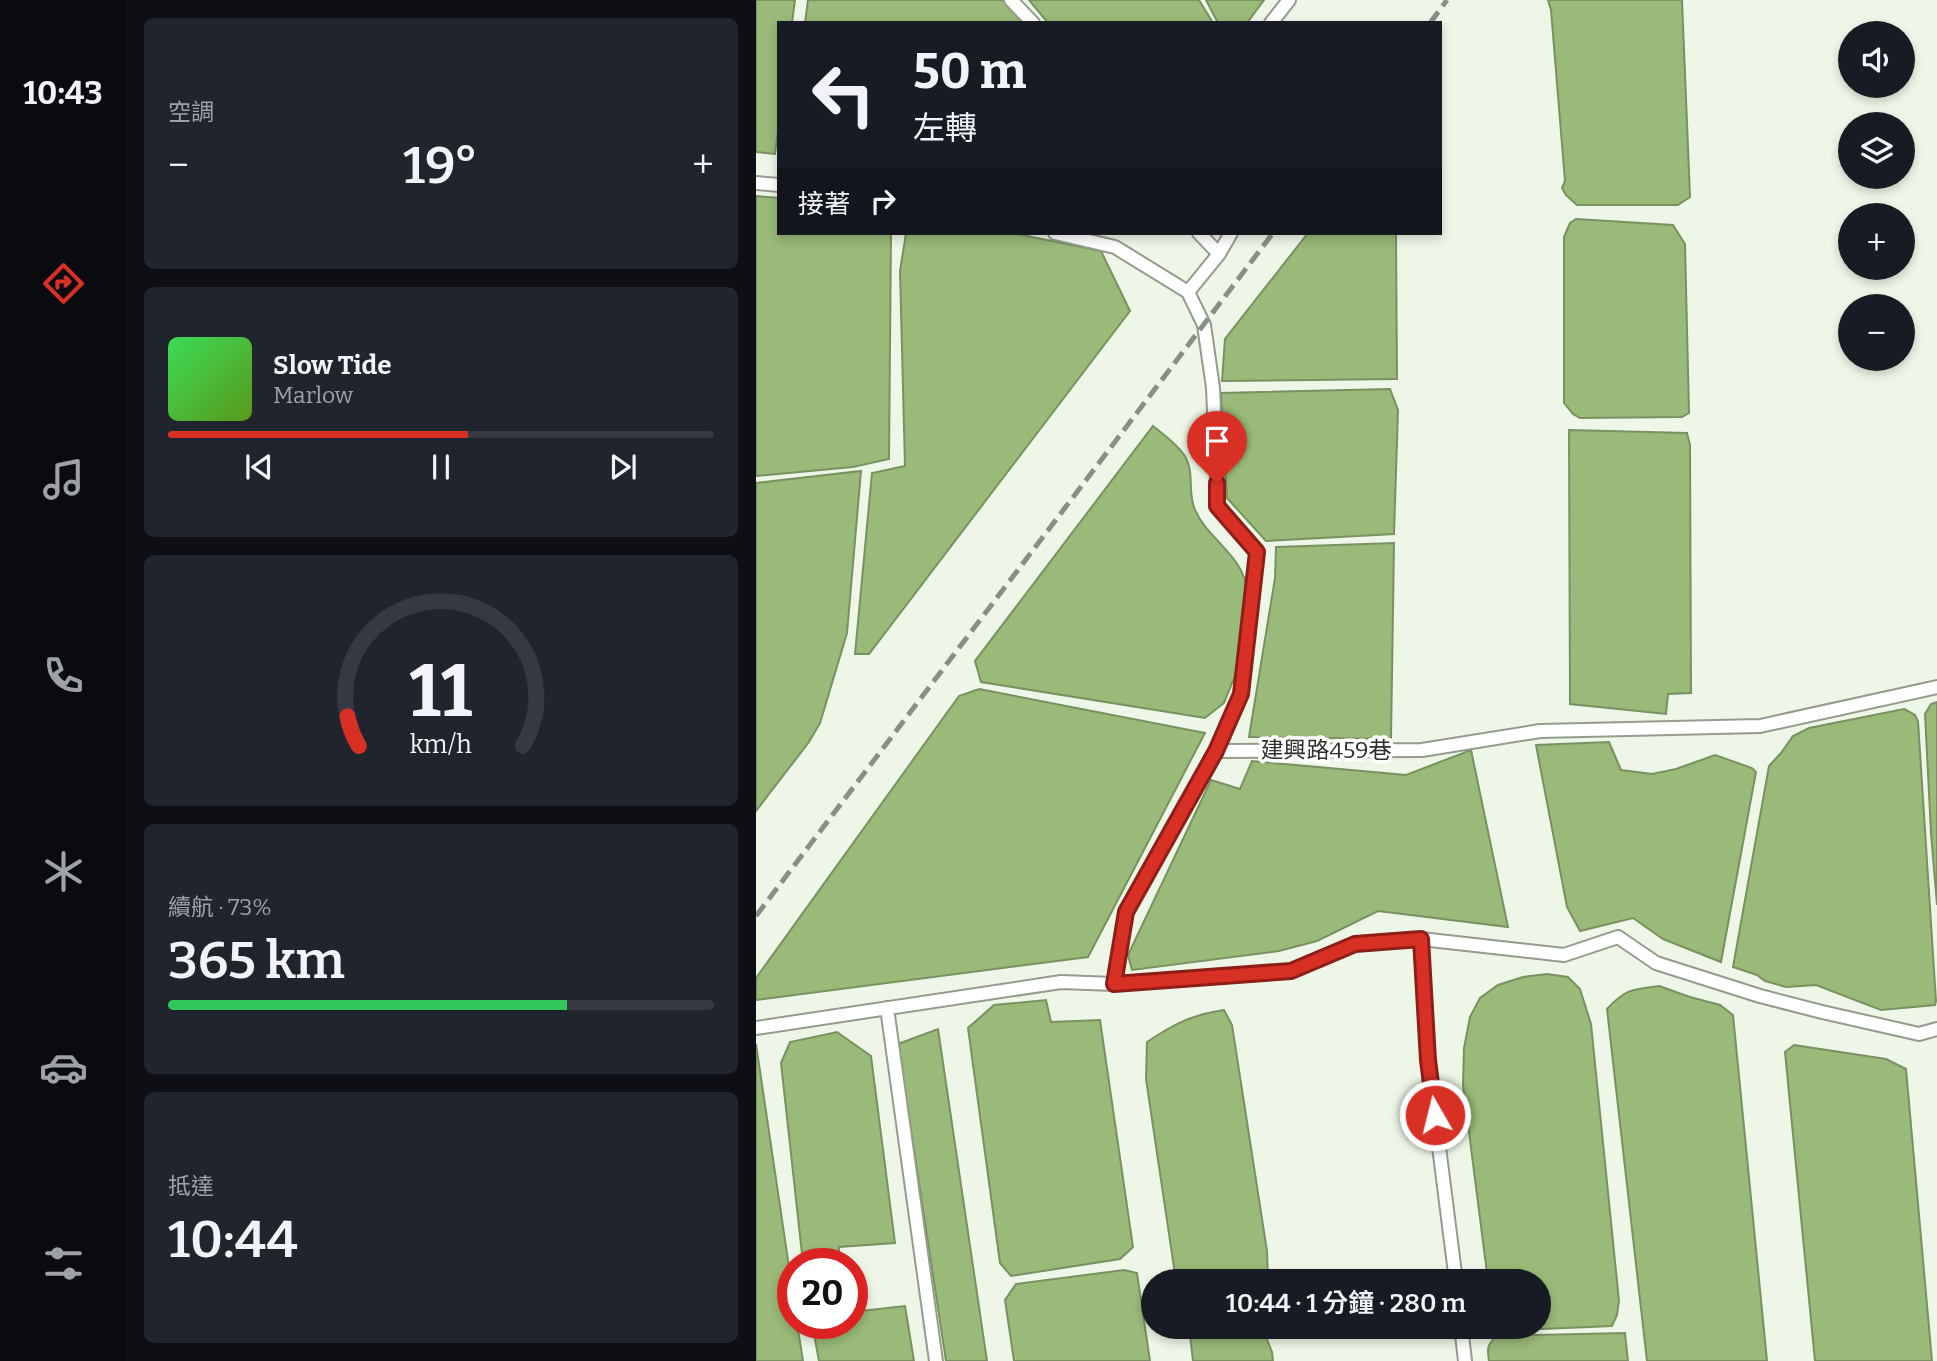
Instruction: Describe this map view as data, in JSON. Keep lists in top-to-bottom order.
{
  "streets": {
    "lane": ["建興路459巷"]
  },
  "page": {
    "tabs": "10:43",
    "tile": [
      "空調",
      ["續航 · 73%", "365 km"],
      ["抵達", "10:44"]
    ],
    "map_buttons": ["+", "−"],
    "turn": ["50 m", "左轉"],
    "heat": ["−", "19°", "+"],
    "then": "接著",
    "song": ["Slow Tide", "Marlow"],
    "limit": "20",
    "trip": "10:44 · 1 分鐘 · 280 m",
    "gauge": ["11", "km/h"]
  }
}
